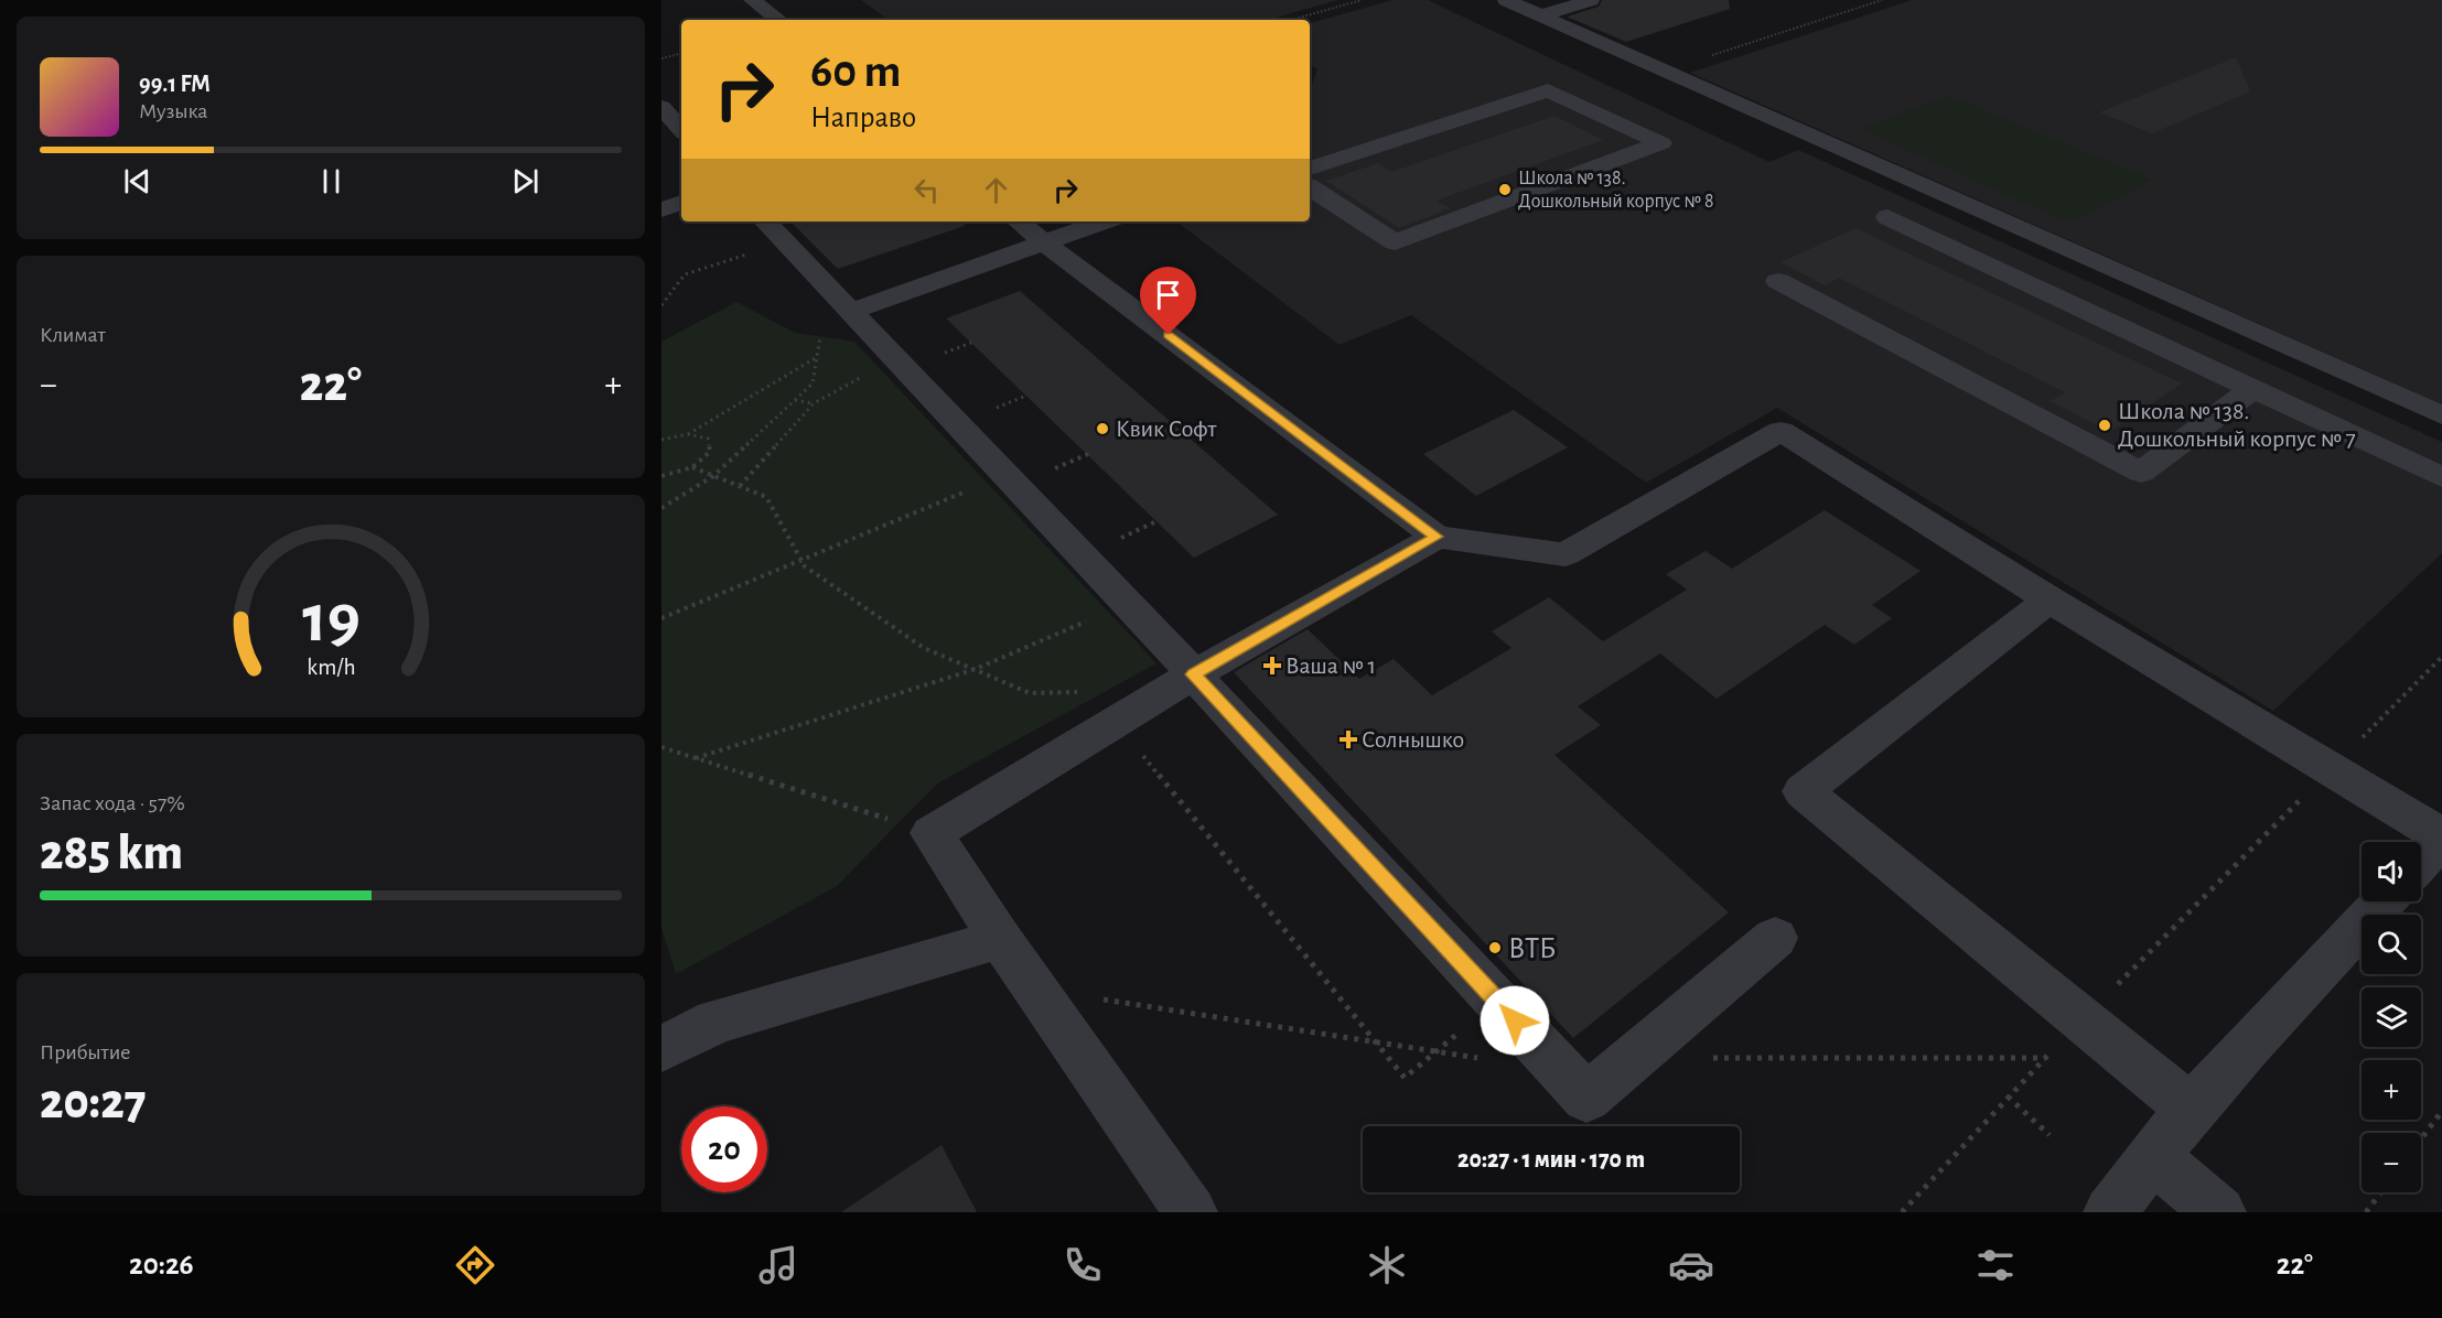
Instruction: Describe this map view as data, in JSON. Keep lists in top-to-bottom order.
{
  "places": {
    "other": [
      "Школа № 138. Дошкольный корпус № 8",
      "Школа № 138. Дошкольный корпус № 7",
      "Квик Софт",
      "ВТБ"
    ],
    "health": ["Ваша № 1", "Солнышко"]
  },
  "page": {
    "turn": ["60 m", "Направо"],
    "song": ["99.1 FM", "Музыка"],
    "tile": [
      "Климат",
      ["Запас хода · 57%", "285 km"],
      ["Прибытие", "20:27"]
    ],
    "heat": ["−", "22°", "+"],
    "map_buttons": ["+", "−"],
    "limit": "20",
    "trip": "20:27 · 1 мин · 170 m",
    "tabs": ["20:26", "22°"],
    "gauge": ["19", "km/h"]
  }
}
